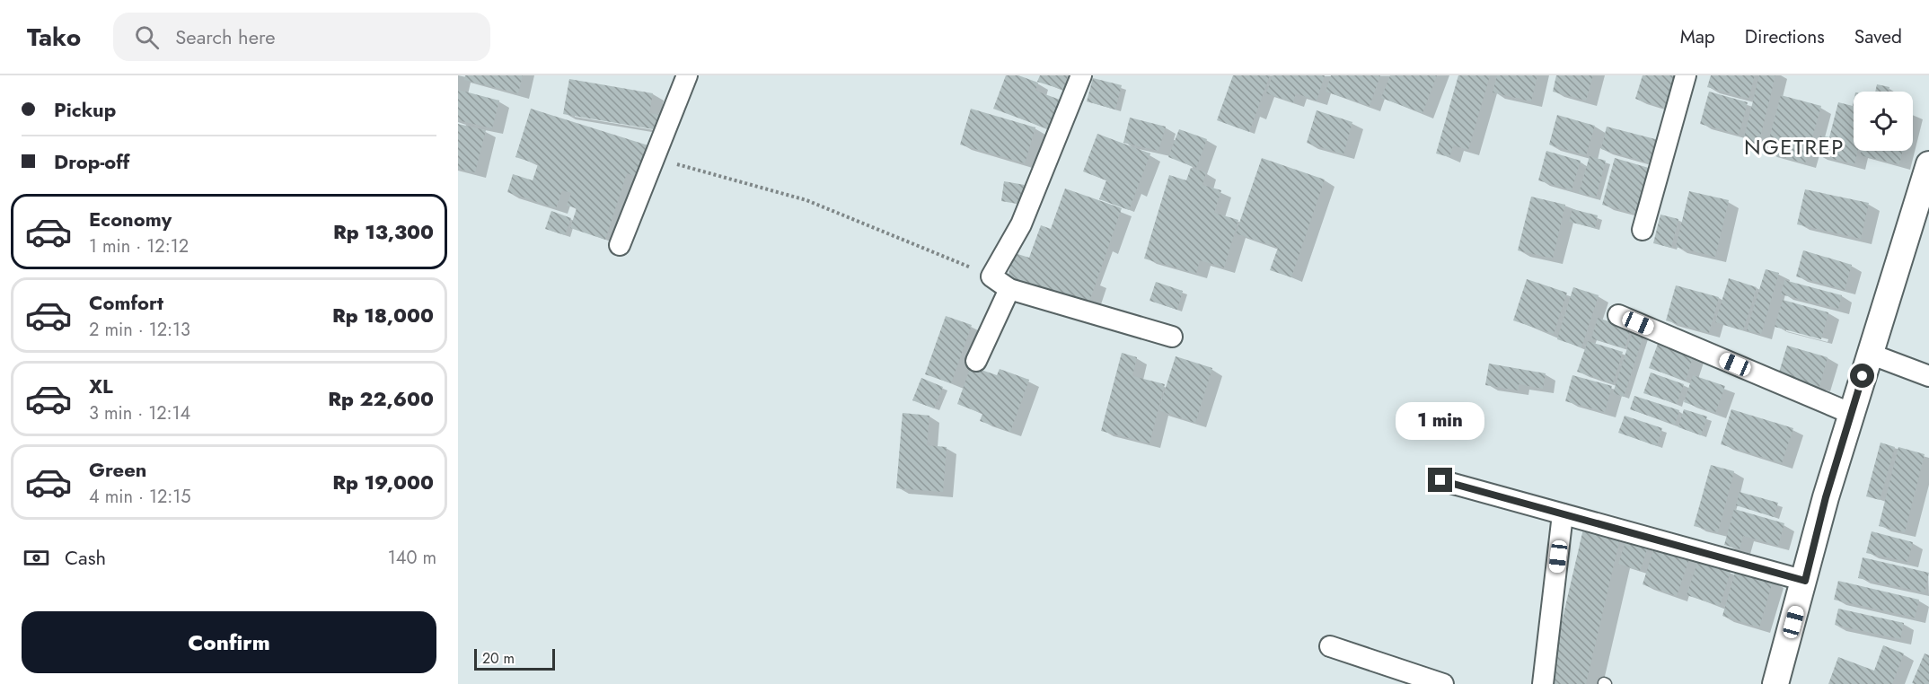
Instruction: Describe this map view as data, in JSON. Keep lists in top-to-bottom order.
{
  "districts": ["NGETREP"],
  "scale_bar": "20 m",
  "page": {
    "header": "Tako",
    "search": "Search here",
    "nav": ["Map", "Directions", "Saved"],
    "banner": ["Pickup", "Drop-off"],
    "list": [
      {
        "name": "Economy",
        "note": "1 min · 12:12",
        "value": "Rp 13,300"
      },
      {
        "name": "Comfort",
        "note": "2 min · 12:13",
        "value": "Rp 18,000"
      },
      {
        "name": "XL",
        "note": "3 min · 12:14",
        "value": "Rp 22,600"
      },
      {
        "name": "Green",
        "note": "4 min · 12:15",
        "value": "Rp 19,000"
      }
    ],
    "bubble": "1 min",
    "pay": ["Cash", "140 m"],
    "buttons": "Confirm",
    "scale": "20 m"
  }
}
